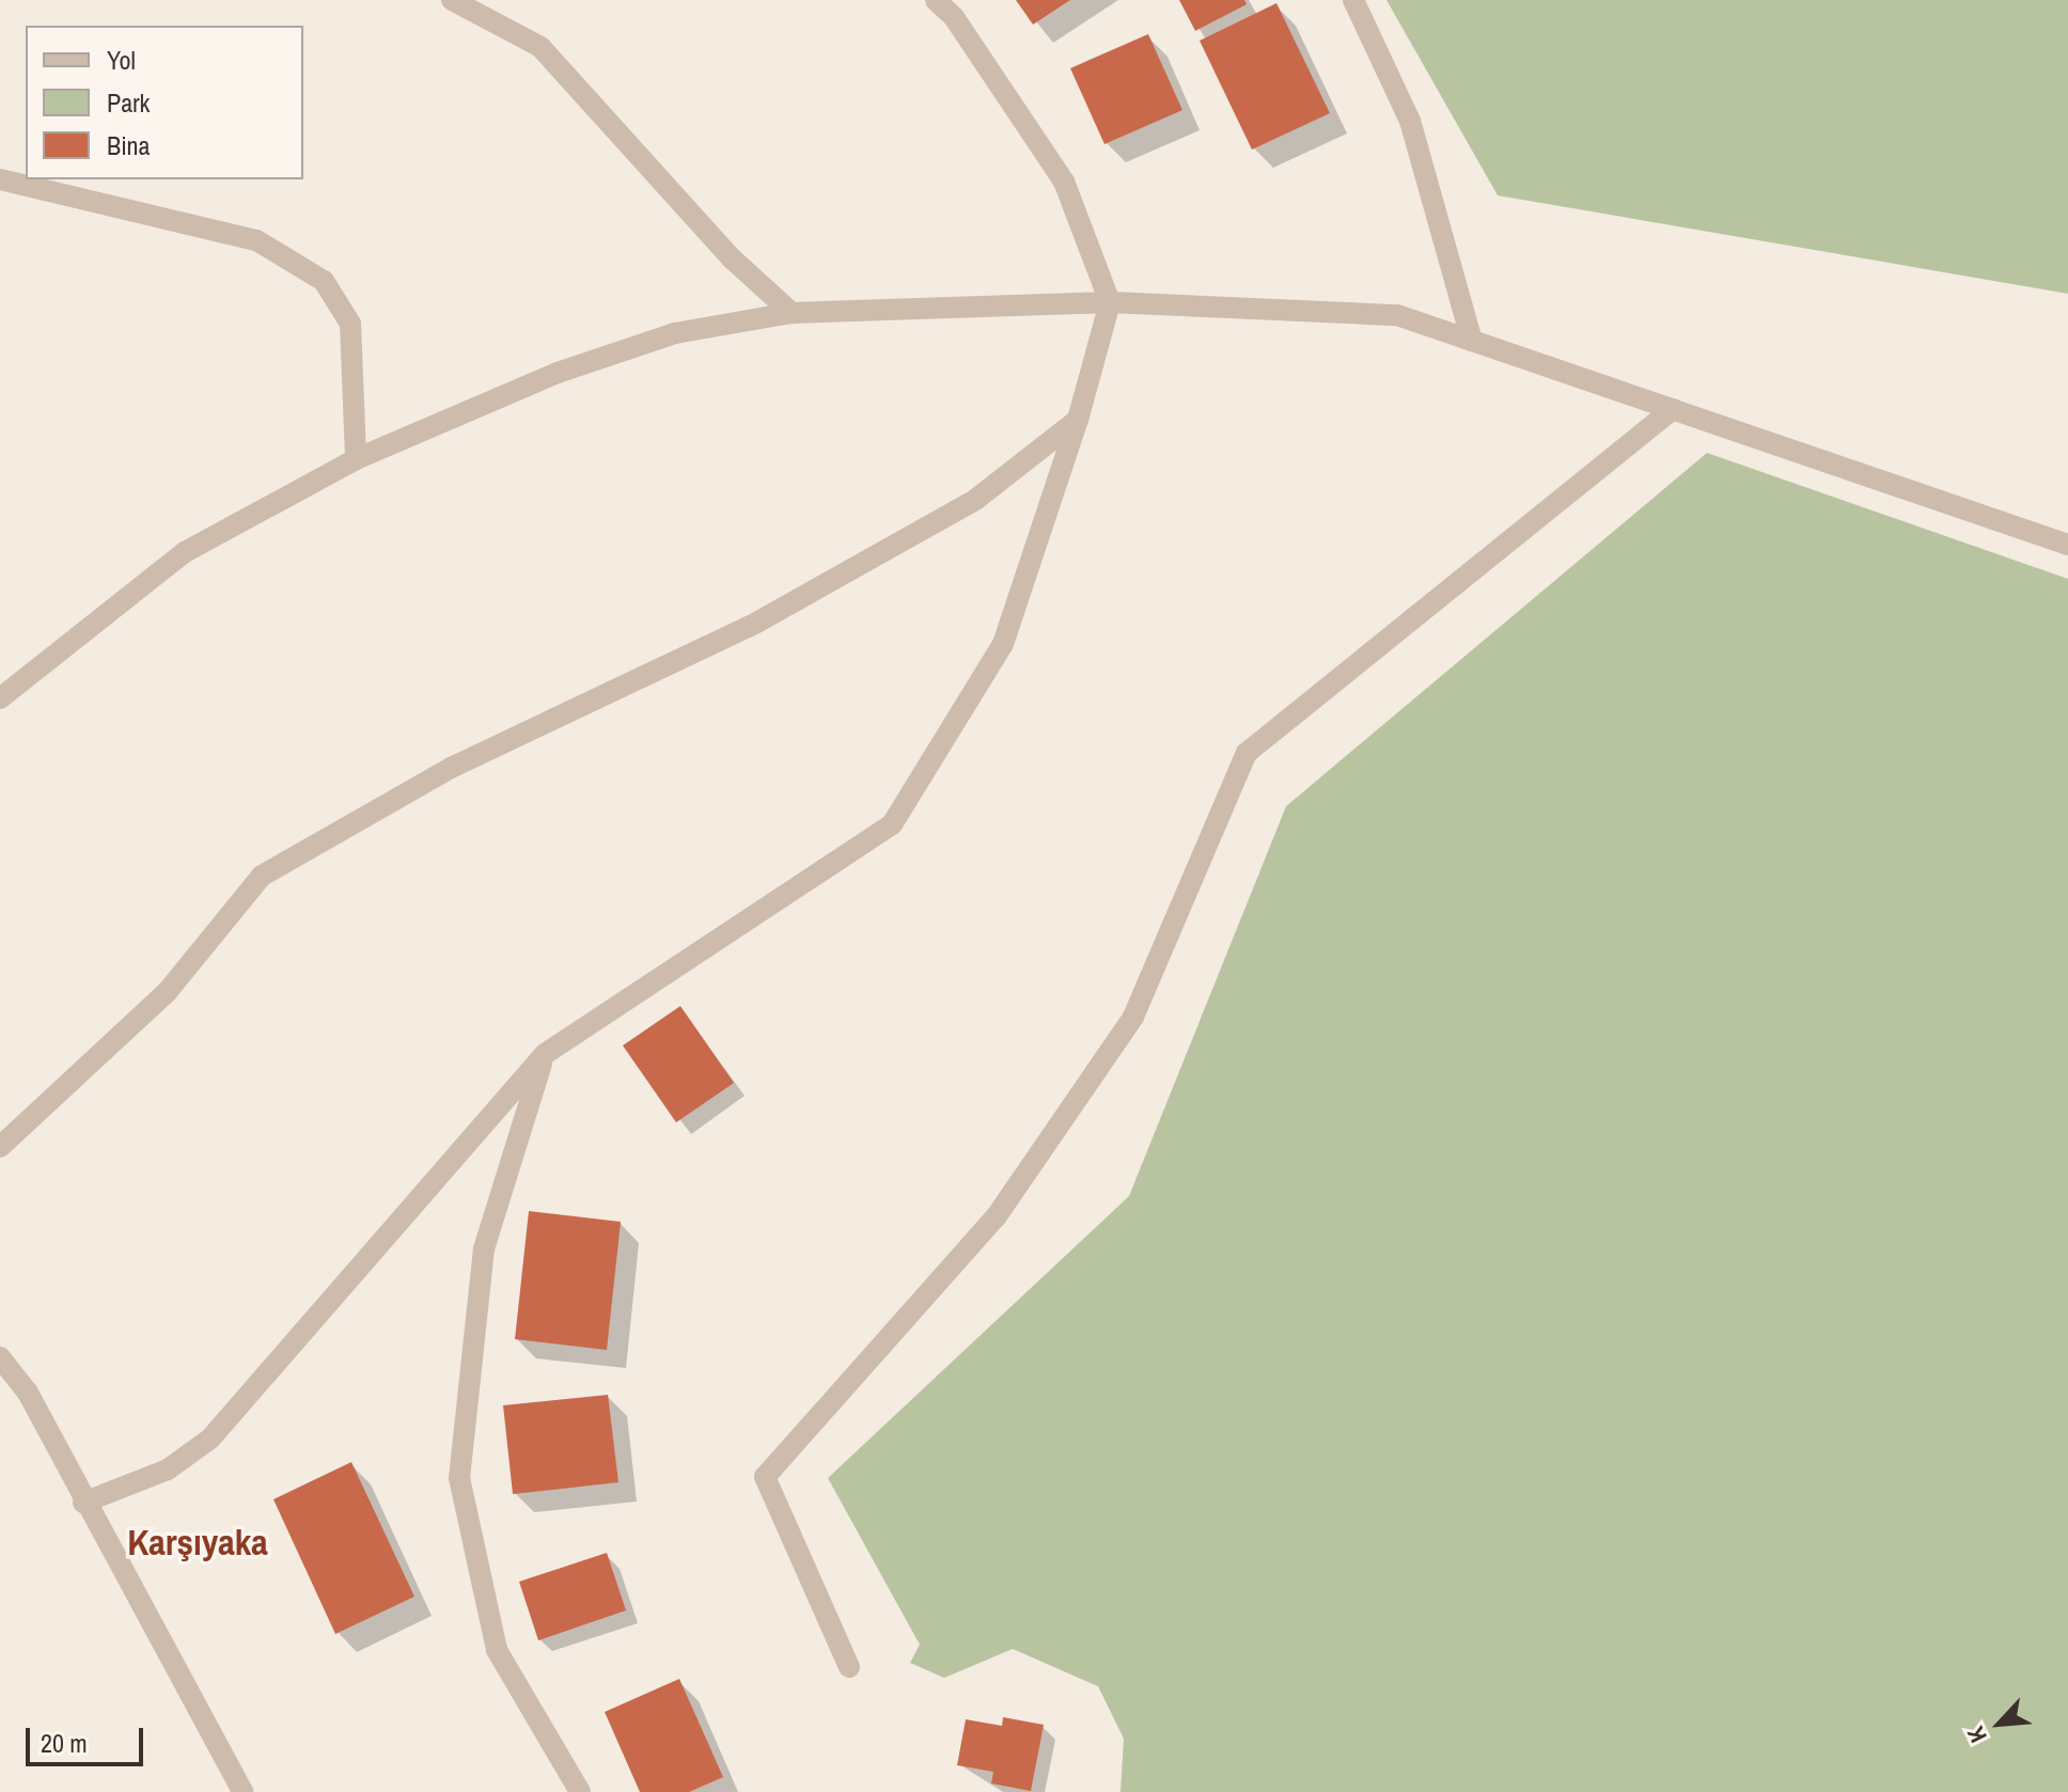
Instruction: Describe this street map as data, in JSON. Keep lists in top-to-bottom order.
{
  "districts": ["Karşıyaka"],
  "legend": ["Yol", "Park", "Bina"],
  "scale_bar": "20 m",
  "north": "bottom left"
}
